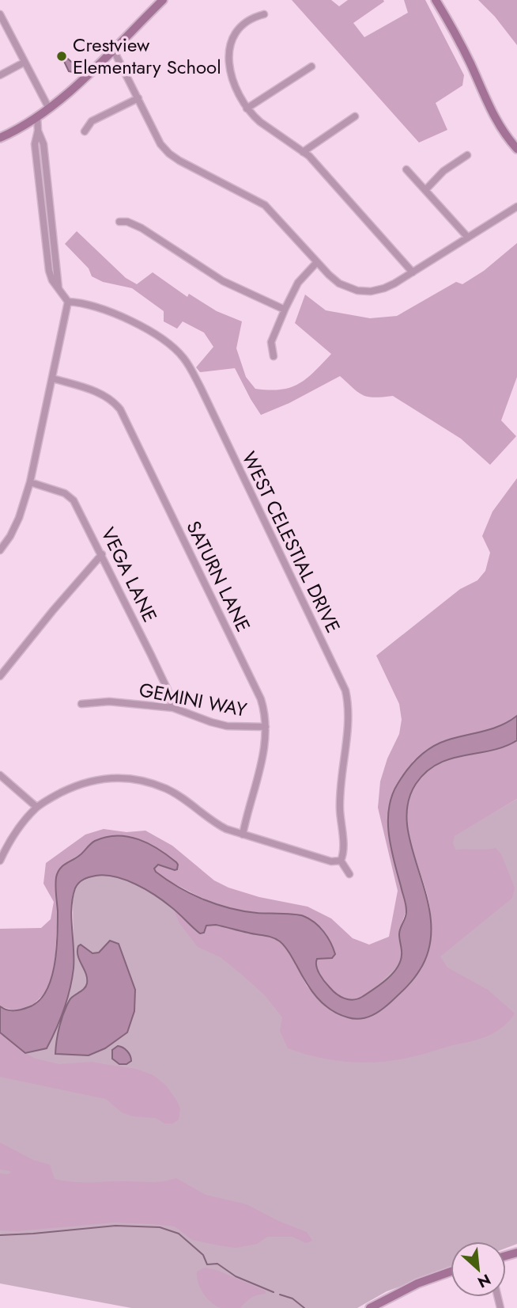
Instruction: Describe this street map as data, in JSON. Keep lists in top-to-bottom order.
{
  "streets": {
    "street": [
      "WEST CELESTIAL DRIVE",
      "VEGA LANE",
      "SATURN LANE",
      "GEMINI WAY"
    ]
  },
  "crossings": [
    ["VEGA LANE", "GEMINI WAY"],
    ["SATURN LANE", "GEMINI WAY"]
  ],
  "places": ["Crestview Elementary School"],
  "north": "bottom right"
}
